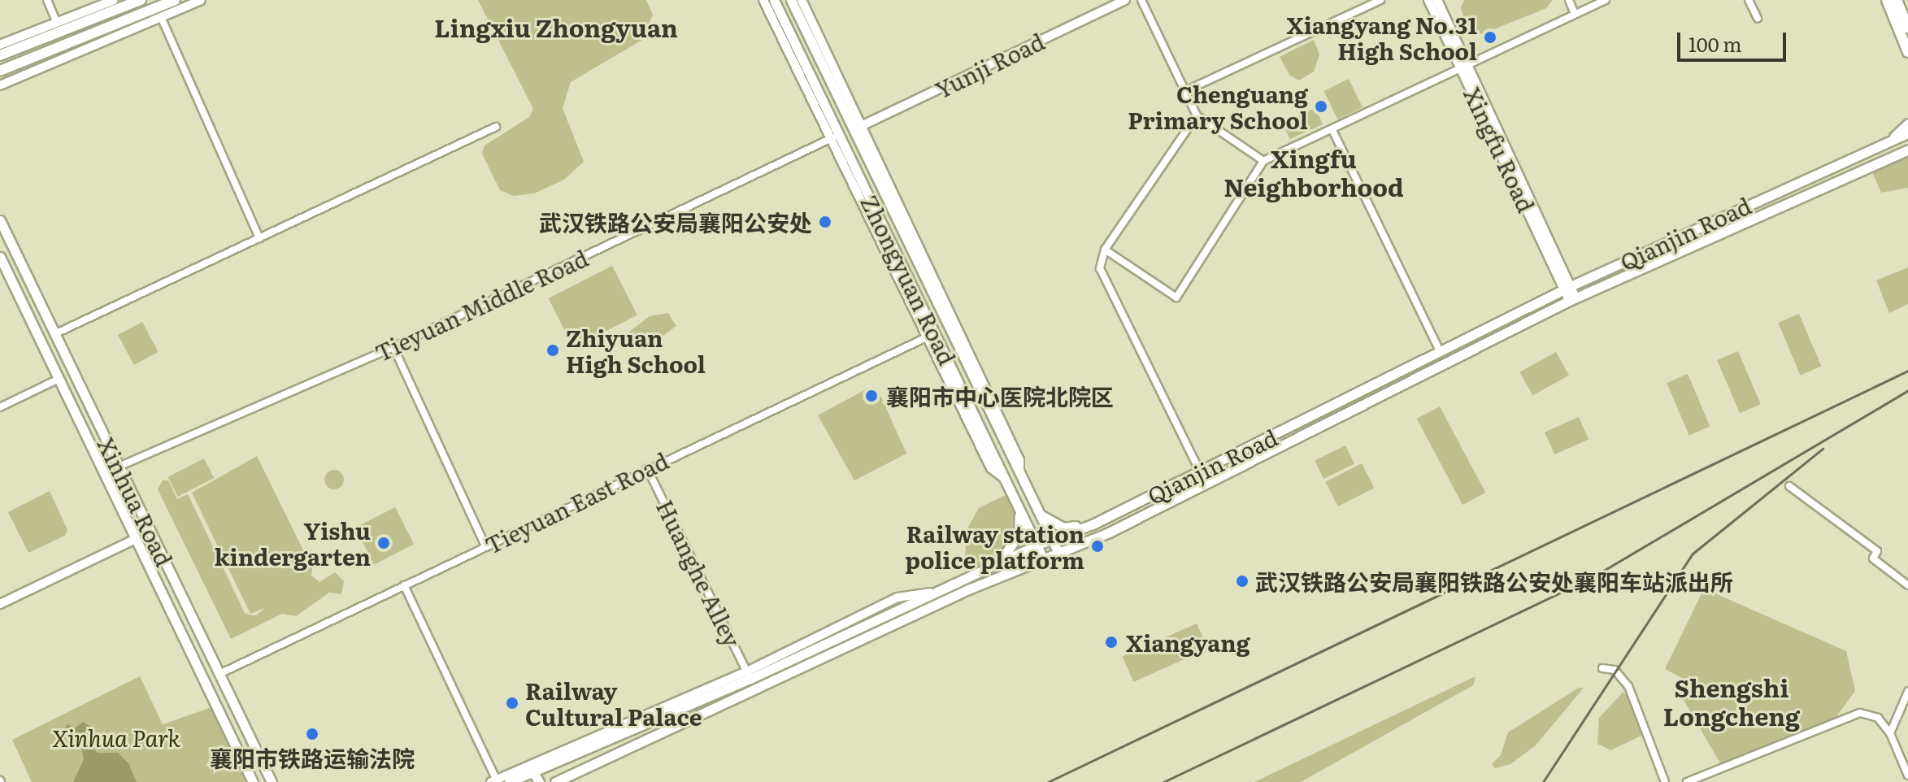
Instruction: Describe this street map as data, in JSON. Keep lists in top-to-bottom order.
{
  "streets": {
    "main road": ["Qianjin Road", "Zhongyuan Road", "Xinhua Road"],
    "street": [
      "Yunji Road",
      "Xingfu Road",
      "Tieyuan Middle Road",
      "Tieyuan East Road",
      "Huanghe Alley"
    ]
  },
  "crossings": [
    ["Yunji Road", "Zhongyuan Road"],
    ["Xingfu Road", "Qianjin Road"],
    ["Qianjin Road", "Zhongyuan Road"],
    ["Qianjin Road", "Huanghe Alley"],
    ["Zhongyuan Road", "Tieyuan Middle Road"],
    ["Zhongyuan Road", "Tieyuan East Road"],
    ["Tieyuan Middle Road", "Xinhua Road"],
    ["Xinhua Road", "Tieyuan East Road"],
    ["Tieyuan East Road", "Huanghe Alley"]
  ],
  "districts": ["Lingxiu Zhongyuan", "Xingfu Neighborhood", "Shengshi Longcheng"],
  "parks": ["Xinhua Park"],
  "places": [
    "Xiangyang No.31 High School",
    "Chenguang Primary School",
    "武汉铁路公安局襄阳公安处",
    "Zhiyuan High School",
    "襄阳市中心医院北院区",
    "Yishu kindergarten",
    "Railway station police platform",
    "武汉铁路公安局襄阳铁路公安处襄阳车站派出所",
    "Xiangyang",
    "Railway Cultural Palace",
    "襄阳市铁路运输法院"
  ],
  "scale_bar": "100 m"
}
